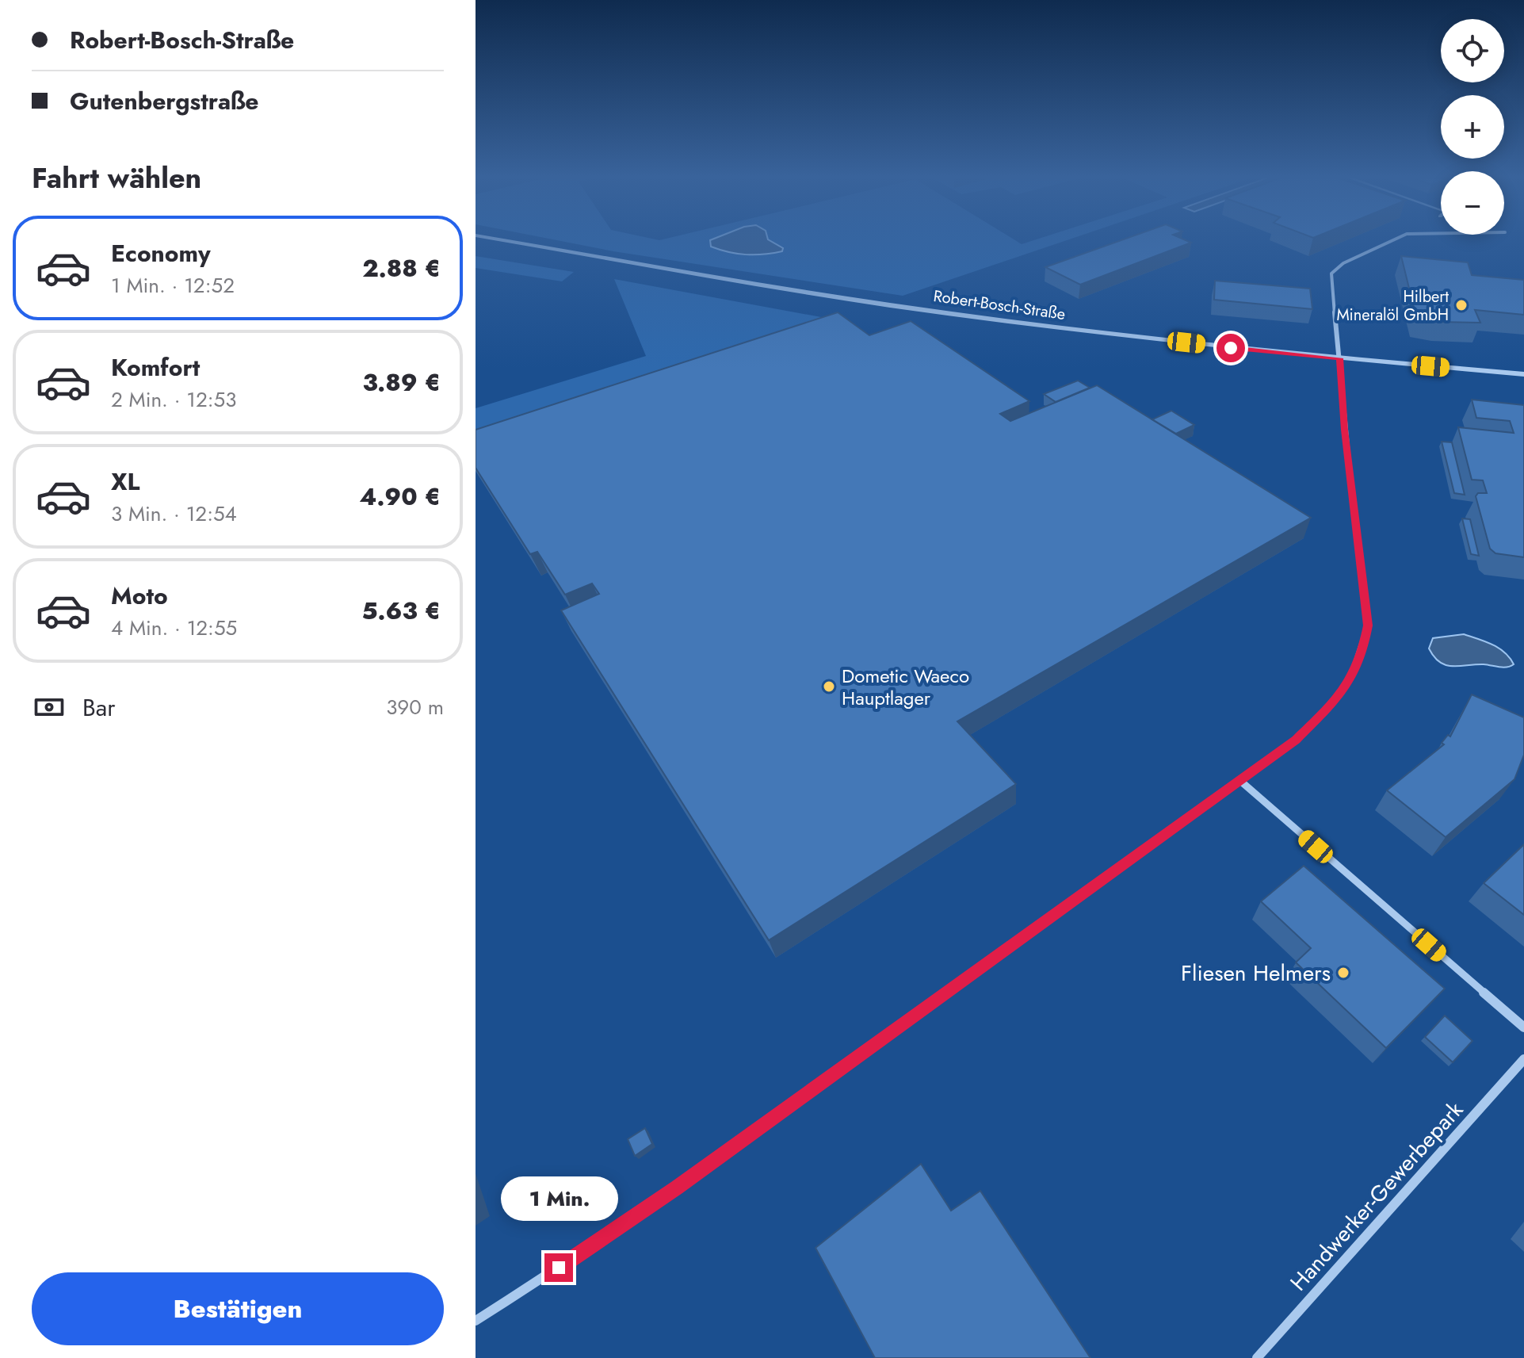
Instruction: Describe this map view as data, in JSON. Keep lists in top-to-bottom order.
{
  "streets": {
    "street": ["Robert-Bosch-Straße", "Handwerker-Gewerbepark"]
  },
  "places": ["Hilbert Mineralöl GmbH", "Dometic Waeco Hauptlager", "Fliesen Helmers"],
  "page": {
    "banner": ["Robert-Bosch-Straße", "Gutenbergstraße"],
    "map_buttons": ["+", "−"],
    "heading": "Fahrt wählen",
    "list": [
      {
        "name": "Economy",
        "note": "1 Min. · 12:52",
        "value": "2.88 €"
      },
      {
        "name": "Komfort",
        "note": "2 Min. · 12:53",
        "value": "3.89 €"
      },
      {
        "name": "XL",
        "note": "3 Min. · 12:54",
        "value": "4.90 €"
      },
      {
        "name": "Moto",
        "note": "4 Min. · 12:55",
        "value": "5.63 €"
      }
    ],
    "pay": ["Bar", "390 m"],
    "bubble": "1 Min.",
    "buttons": "Bestätigen"
  }
}
